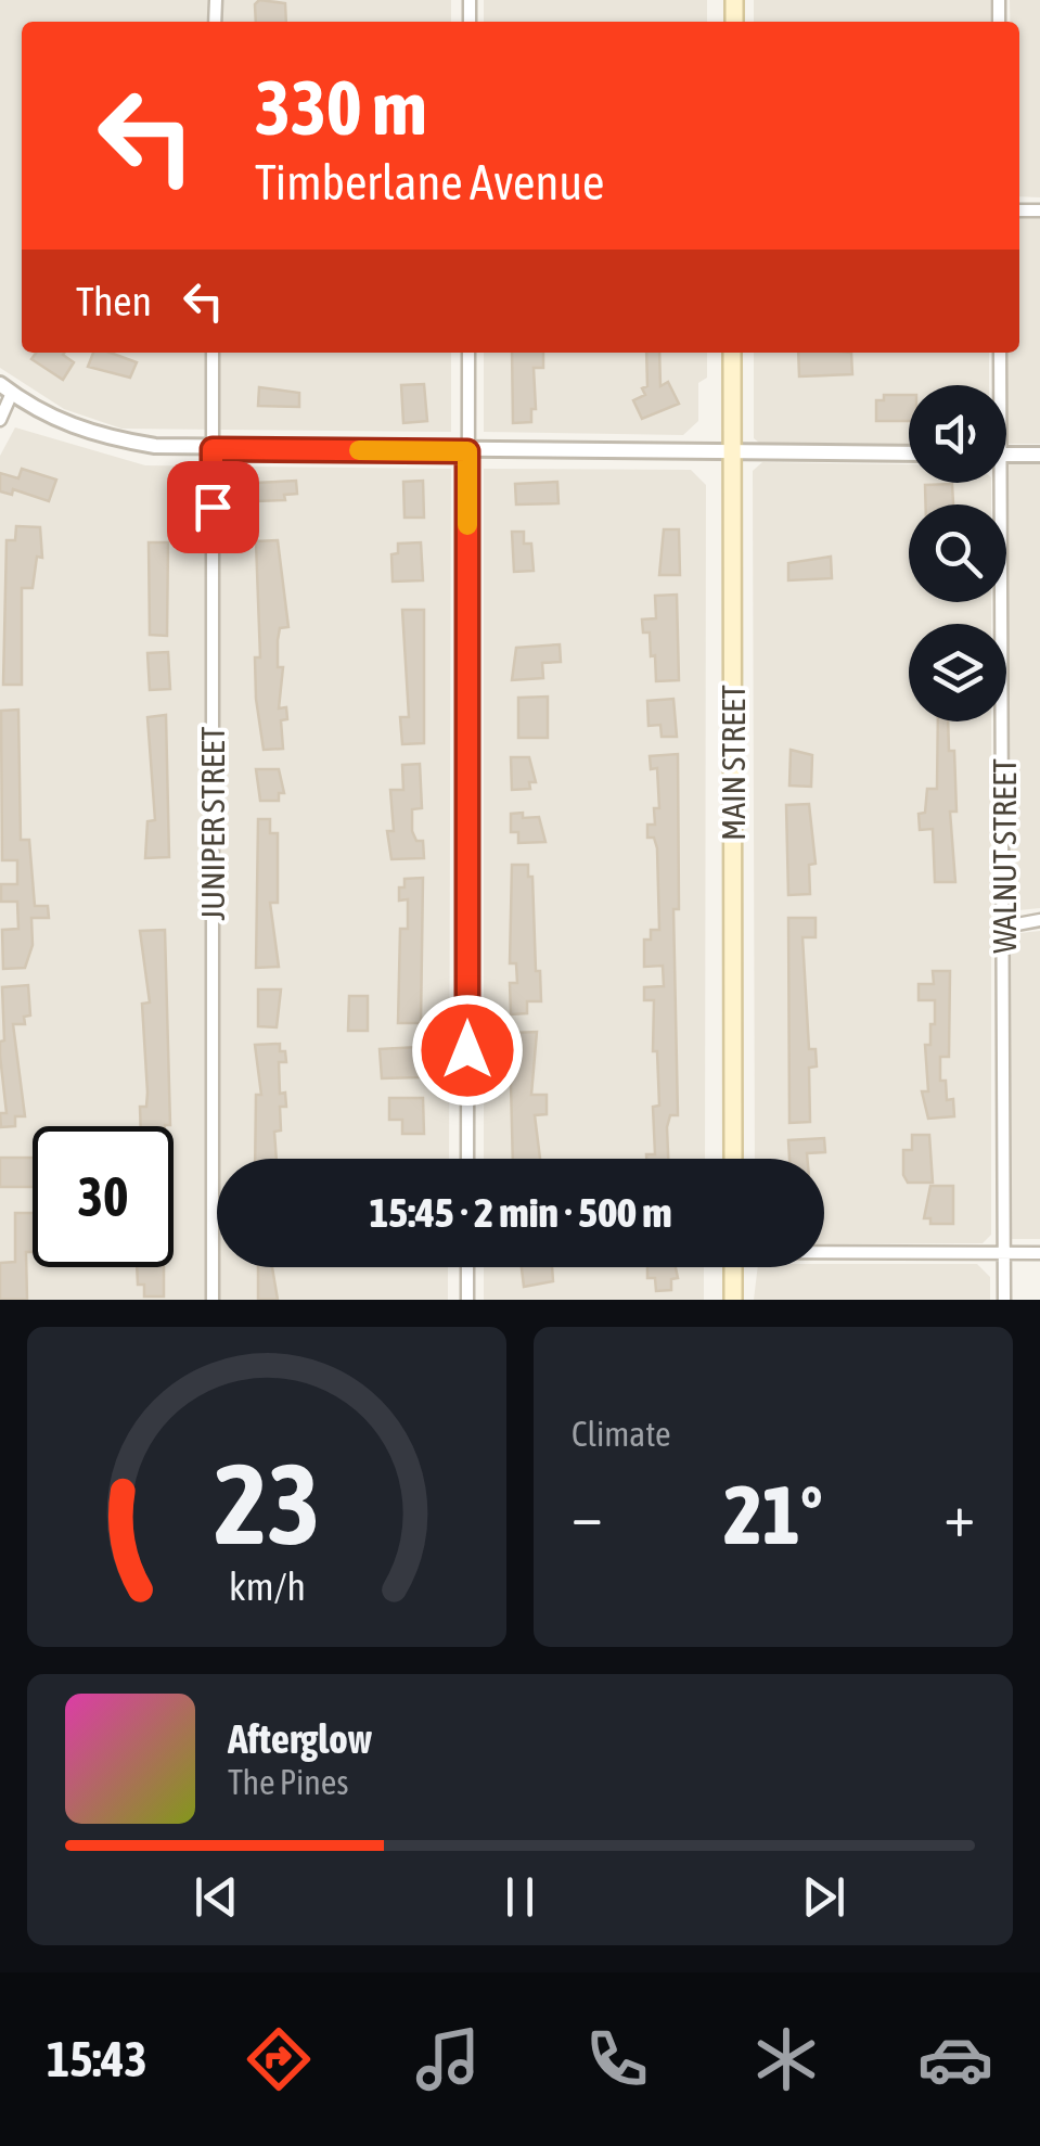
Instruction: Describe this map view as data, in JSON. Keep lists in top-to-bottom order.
{
  "streets": {
    "main road": ["MAIN STREET"],
    "street": ["JUNIPER STREET", "WALNUT STREET"]
  },
  "page": {
    "turn": ["330 m", "Timberlane Avenue"],
    "then": "Then",
    "limit": "30",
    "trip": "15:45 · 2 min · 500 m",
    "tile": "Climate",
    "heat": ["−", "21°", "+"],
    "song": ["Afterglow", "The Pines"],
    "tabs": "15:43",
    "gauge": ["23", "km/h"]
  }
}
